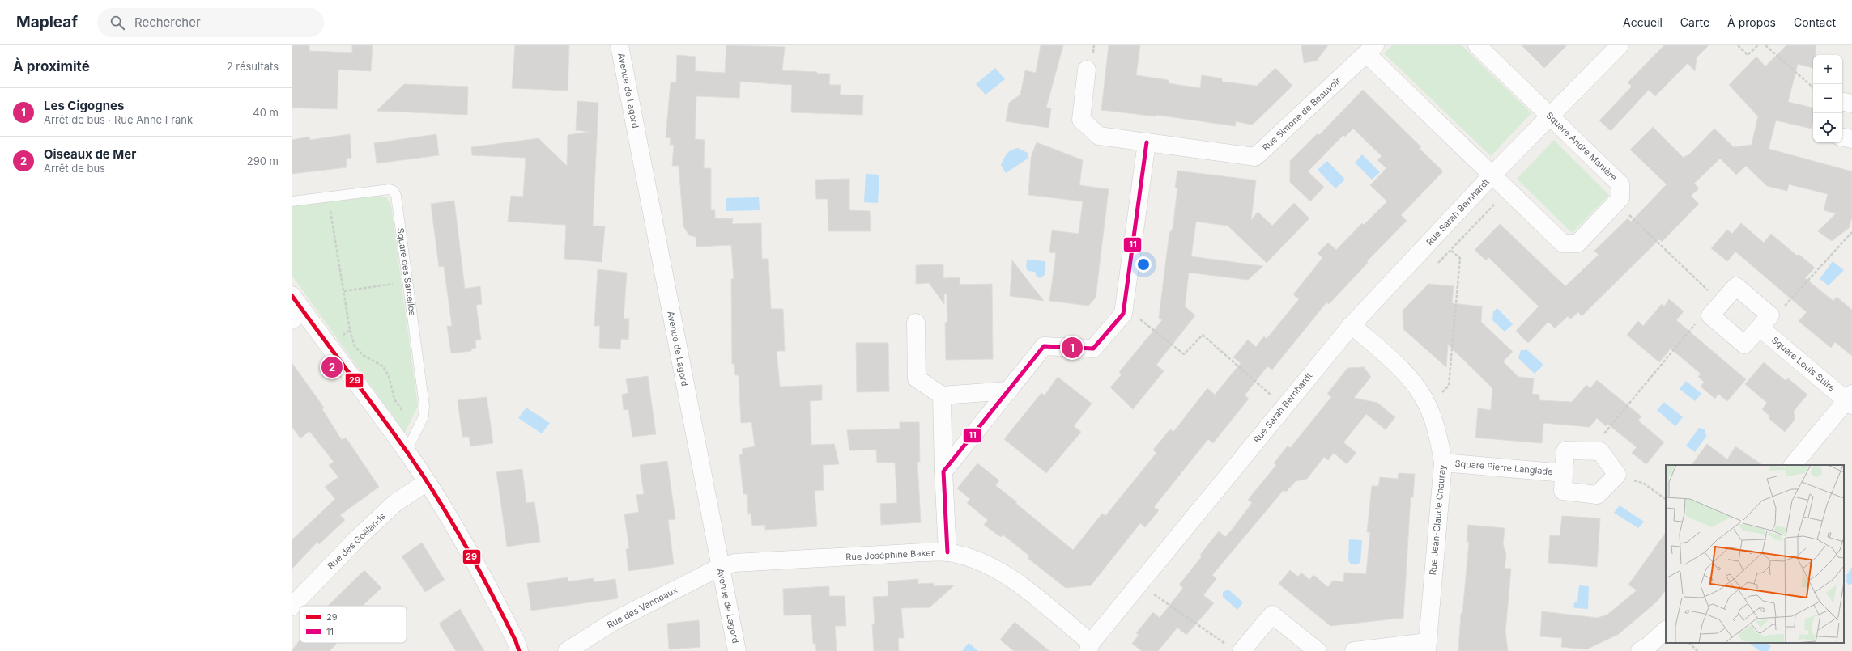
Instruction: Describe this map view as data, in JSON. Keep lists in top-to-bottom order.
{
  "streets": {
    "street": [
      "Avenue de Lagord",
      "Rue Simone de Beauvoir",
      "Square André Manière",
      "Rue Sarah Bernhardt",
      "Square Louis Suire",
      "Square Pierre Langlade",
      "Rue Jean-Claude Chauray",
      "Rue des Goëlands",
      "Rue Joséphine Baker",
      "Rue des Vanneaux"
    ],
    "lane": ["Square des Sarcelles"]
  },
  "crossings": [
    ["Avenue de Lagord", "Rue Joséphine Baker"],
    ["Avenue de Lagord", "Rue des Vanneaux"],
    ["Rue Simone de Beauvoir", "Square André Manière"],
    ["Square André Manière", "Rue Sarah Bernhardt"],
    ["Rue Sarah Bernhardt", "Rue Jean-Claude Chauray"],
    ["Rue Sarah Bernhardt", "Rue Joséphine Baker"],
    ["Square Pierre Langlade", "Rue Jean-Claude Chauray"],
    ["Rue Joséphine Baker", "Rue des Vanneaux"]
  ],
  "lines": ["transit line 11", "transit line 29"],
  "legend": ["29", "11"],
  "page": {
    "header": "Mapleaf",
    "search": "Rechercher",
    "nav": [
      "Accueil",
      "Carte",
      "À propos",
      "Contact"
    ],
    "heading": ["À proximité", "2 résultats"],
    "map_buttons": ["+", "−"],
    "list": [
      {
        "mark": "1",
        "name": "Les Cigognes",
        "note": "Arrêt de bus · Rue Anne Frank",
        "value": "40 m"
      },
      {
        "mark": "2",
        "name": "Oiseaux de Mer",
        "note": "Arrêt de bus",
        "value": "290 m"
      }
    ],
    "pins": ["1", "2"]
  }
}
